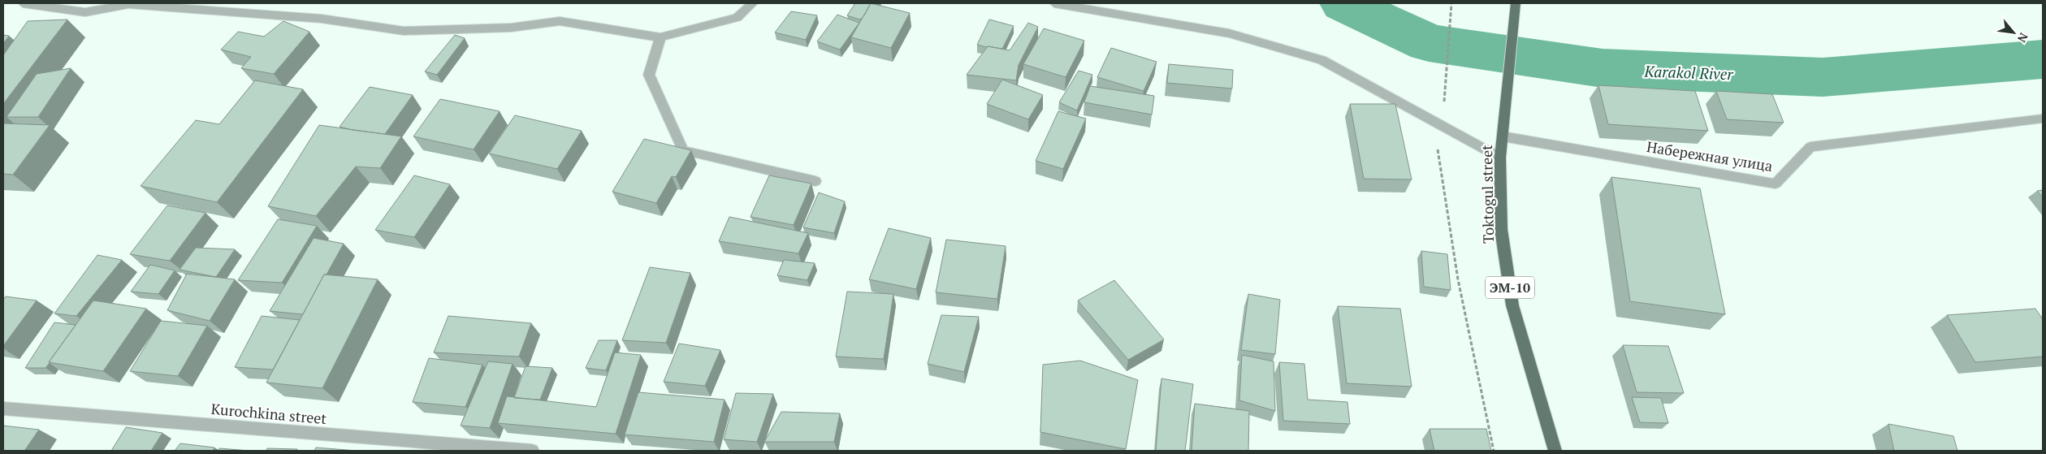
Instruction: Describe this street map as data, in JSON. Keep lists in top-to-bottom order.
{
  "streets": {
    "highway": ["Toktogul street", "ЭМ-10"],
    "street": ["Набережная улица", "Kurochkina street"]
  },
  "crossings": [
    ["Набережная улица", "Toktogul street"]
  ],
  "water": ["Karakol River"],
  "north": "bottom right"
}
